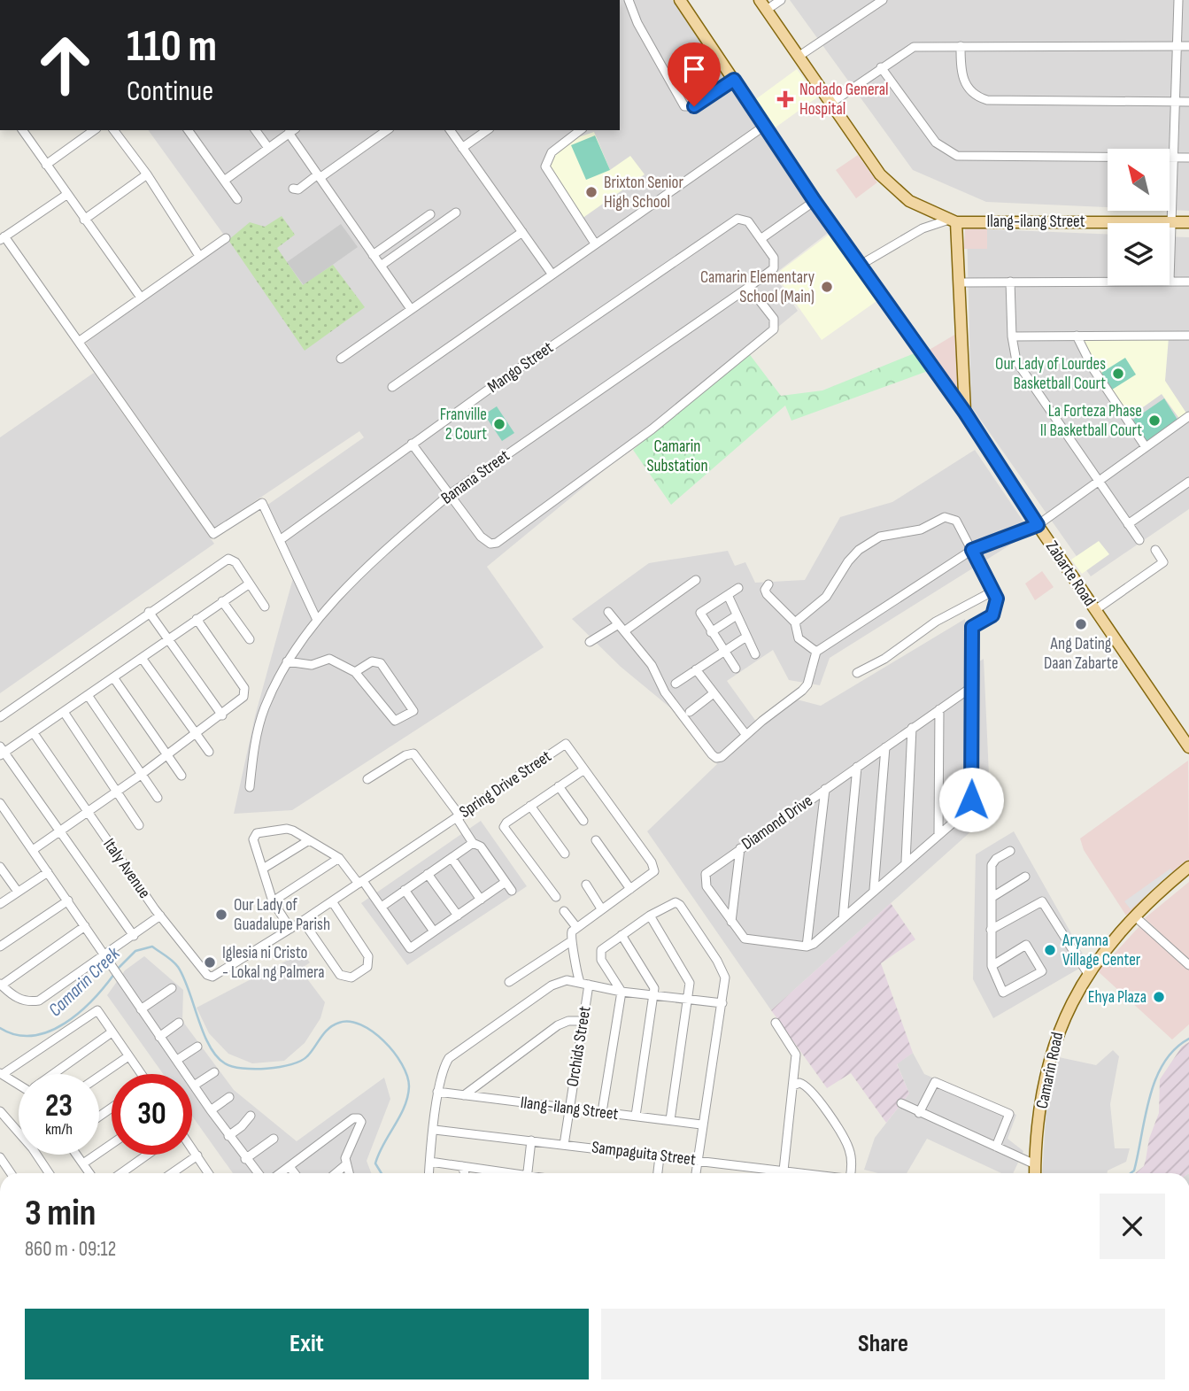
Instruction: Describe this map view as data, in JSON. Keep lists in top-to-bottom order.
{
  "streets": {
    "main road": ["Ilang-ilang Street", "Zabarte Road", "Camarin Road"],
    "street": [
      "Mango Street",
      "Banana Street",
      "Spring Drive Street",
      "Diamond Drive",
      "Italy Avenue",
      "Orchids Street",
      "Sampaguita Street"
    ]
  },
  "crossings": [
    ["Ilang-ilang Street", "Orchids Street"],
    ["Mango Street", "Banana Street"],
    ["Spring Drive Street", "Italy Avenue"],
    ["Spring Drive Street", "Orchids Street"],
    ["Orchids Street", "Sampaguita Street"]
  ],
  "water": ["Camarin Creek"],
  "parks": ["Camarin Substation"],
  "places": {
    "health": ["Nodado General Hospital"],
    "other": [
      "Brixton Senior High School",
      "Camarin Elementary School (Main)",
      "Our Lady of Lourdes Basketball Court",
      "La Forteza Phase II Basketball Court",
      "Franville 2 Court",
      "Ang Dating Daan Zabarte",
      "Our Lady of Guadalupe Parish",
      "Aryanna Village Center",
      "Iglesia ni Cristo - Lokal ng Palmera",
      "Ehya Plaza"
    ]
  },
  "north": "top left",
  "page": {
    "turn": ["110 m", "Continue"],
    "speed": "23 km/h",
    "limit": "30",
    "heading": ["3 min", "860 m · 09:12"],
    "buttons": ["Exit", "Share"]
  }
}
